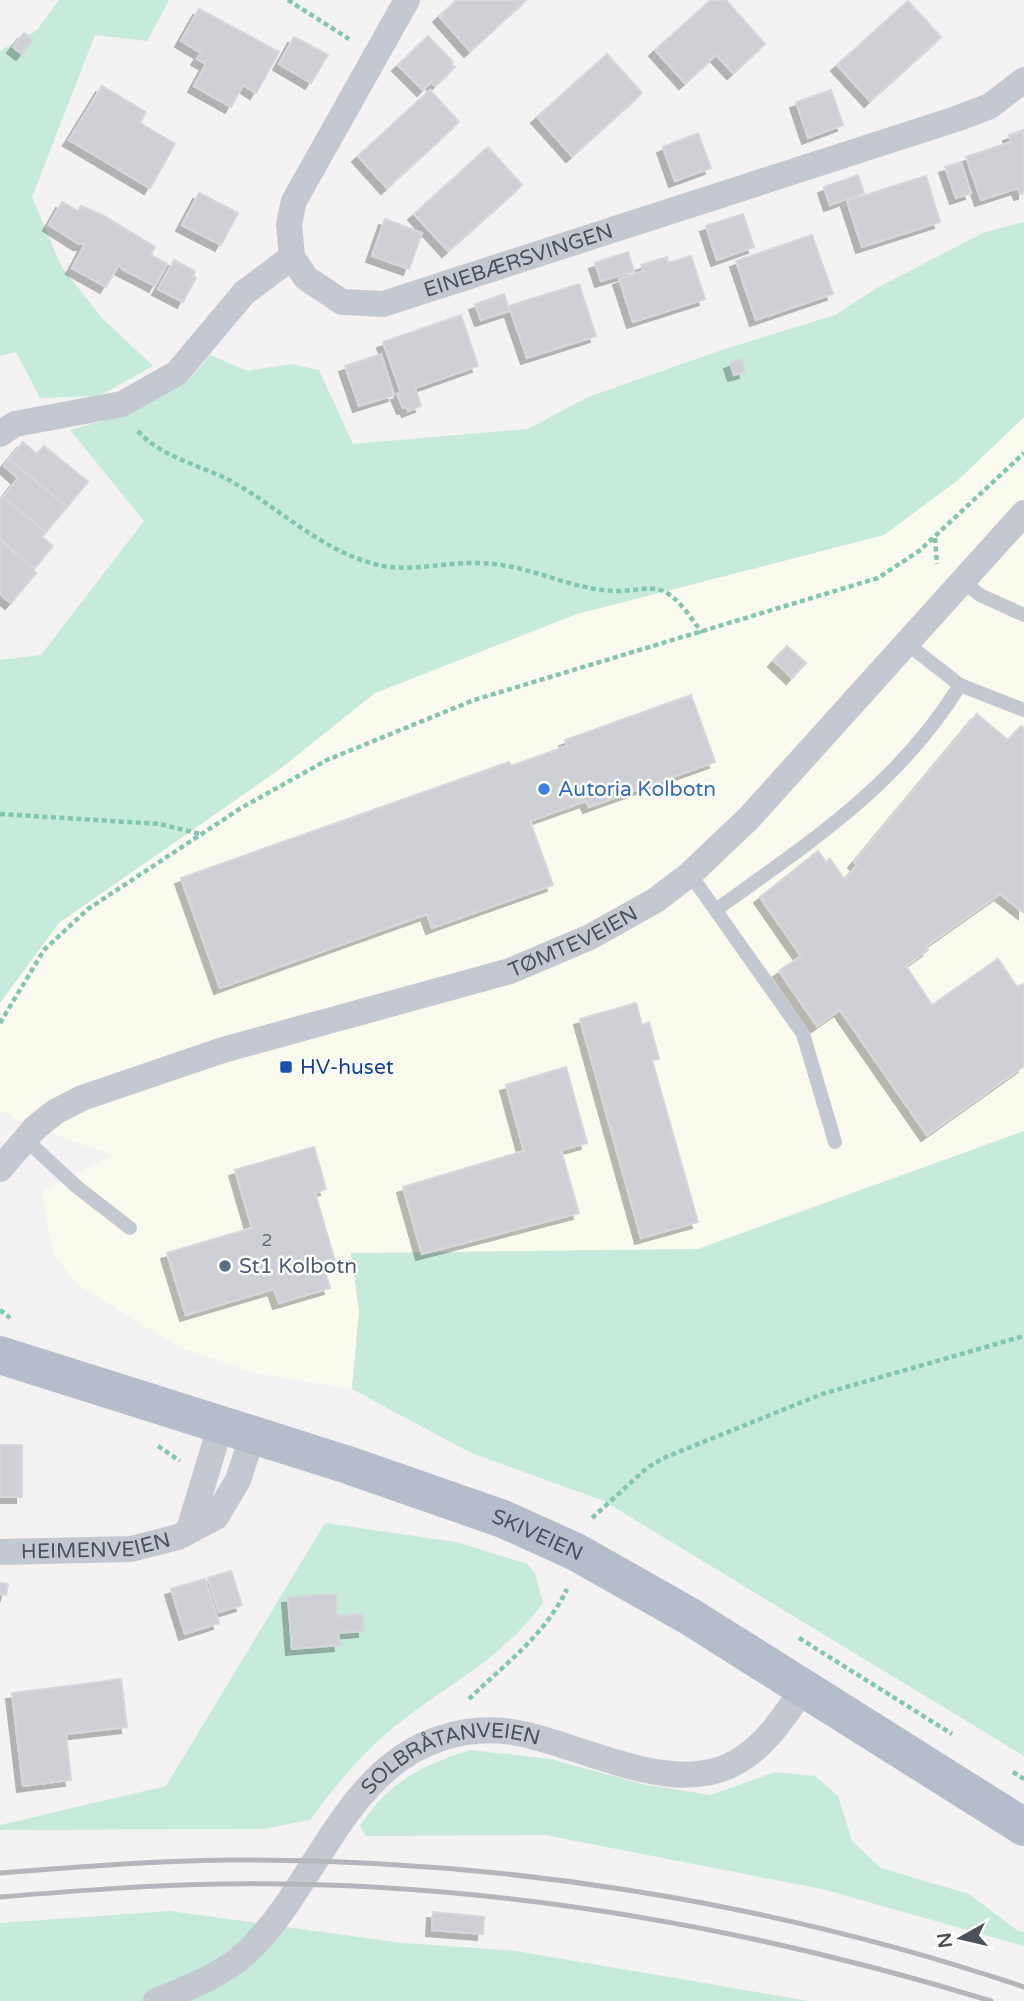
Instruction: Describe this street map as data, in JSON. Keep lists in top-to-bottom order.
{
  "streets": {
    "main road": ["SKIVEIEN"],
    "street": [
      "EINEBÆRSVINGEN",
      "TØMTEVEIEN",
      "HEIMENVEIEN",
      "SOLBRÅTANVEIEN"
    ]
  },
  "crossings": [
    ["SKIVEIEN", "HEIMENVEIEN"],
    ["SKIVEIEN", "SOLBRÅTANVEIEN"]
  ],
  "places": {
    "other": ["Autoria Kolbotn", "St1 Kolbotn"],
    "transit": ["HV-huset"]
  },
  "house_numbers": ["2"],
  "north": "left"
}
